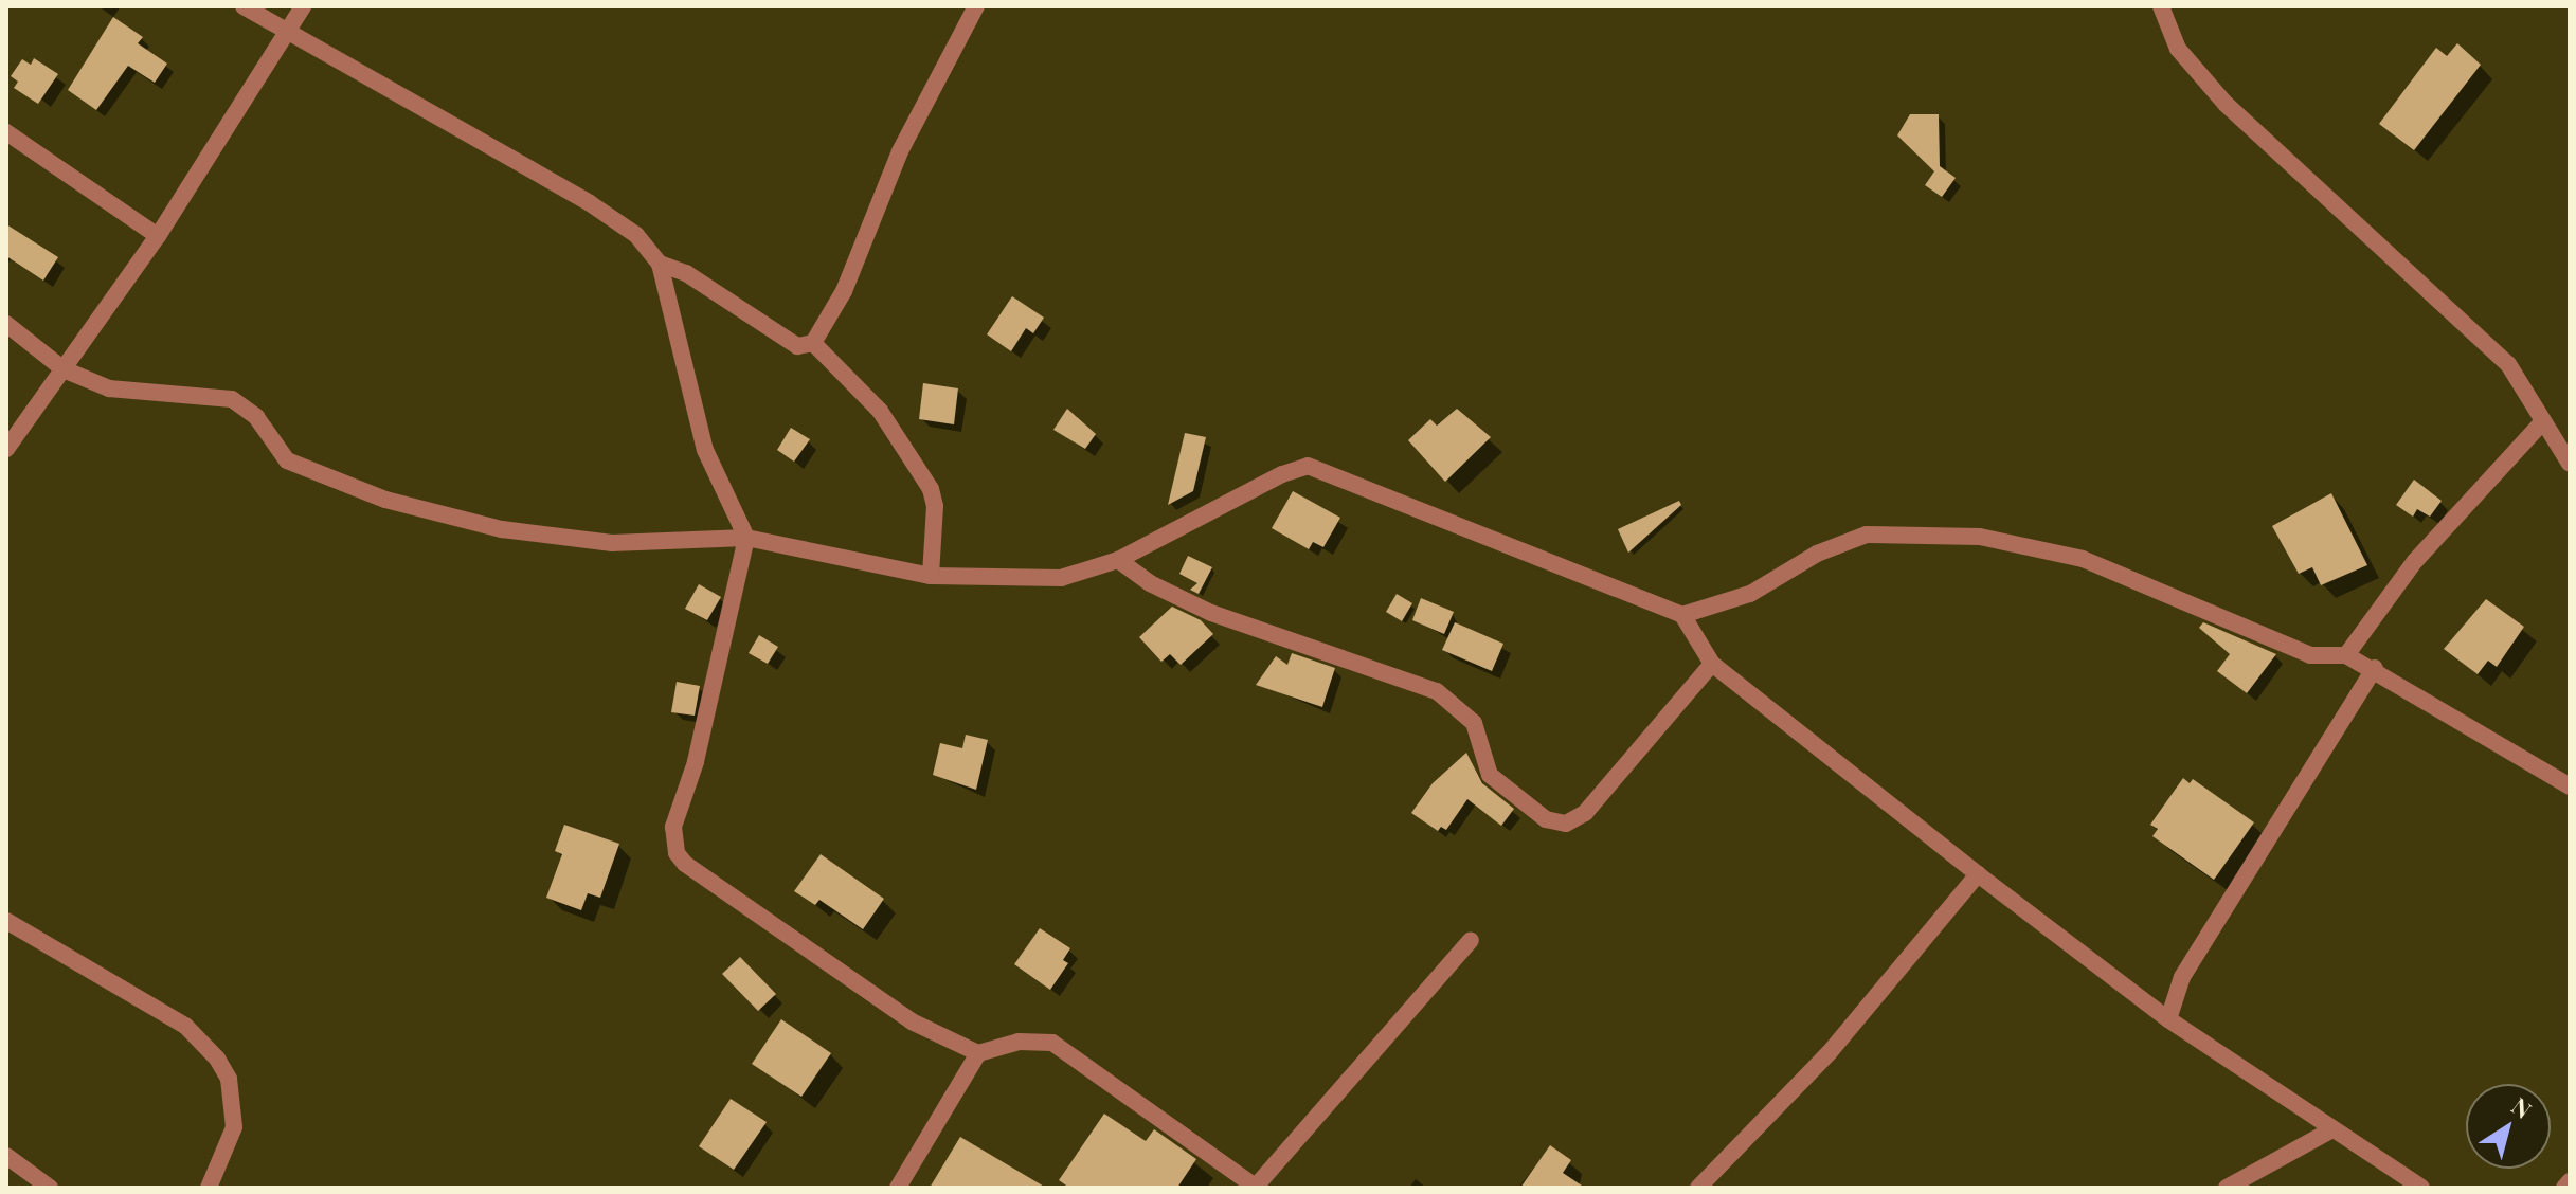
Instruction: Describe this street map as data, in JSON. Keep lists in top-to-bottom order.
{
  "north": "top right"
}
